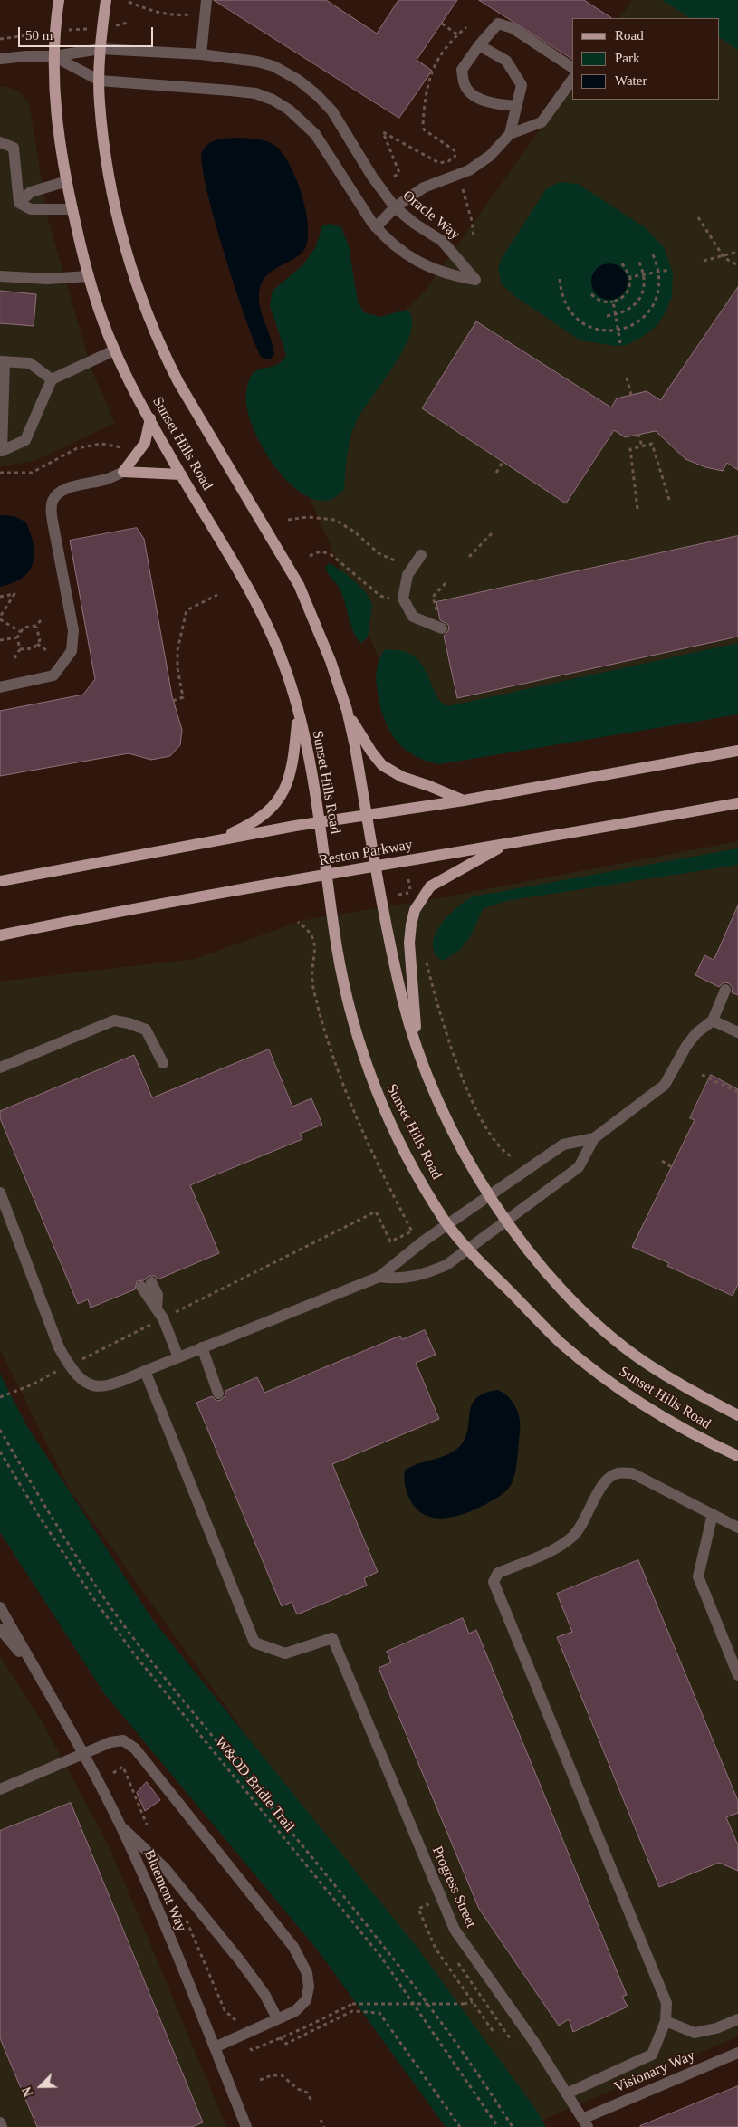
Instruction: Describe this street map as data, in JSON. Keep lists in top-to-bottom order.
{
  "streets": {
    "main road": ["Sunset Hills Road", "Reston Parkway"],
    "street": [
      "Oracle Way",
      "Progress Street",
      "Bluemont Way",
      "Visionary Way"
    ],
    "path": ["W&OD Bridle Trail"]
  },
  "crossings": [
    ["Oracle Way", "Sunset Hills Road"],
    ["Sunset Hills Road", "Reston Parkway"],
    ["Progress Street", "Visionary Way"]
  ],
  "legend": ["Road", "Park", "Water"],
  "scale_bar": "50 m",
  "north": "bottom left"
}
